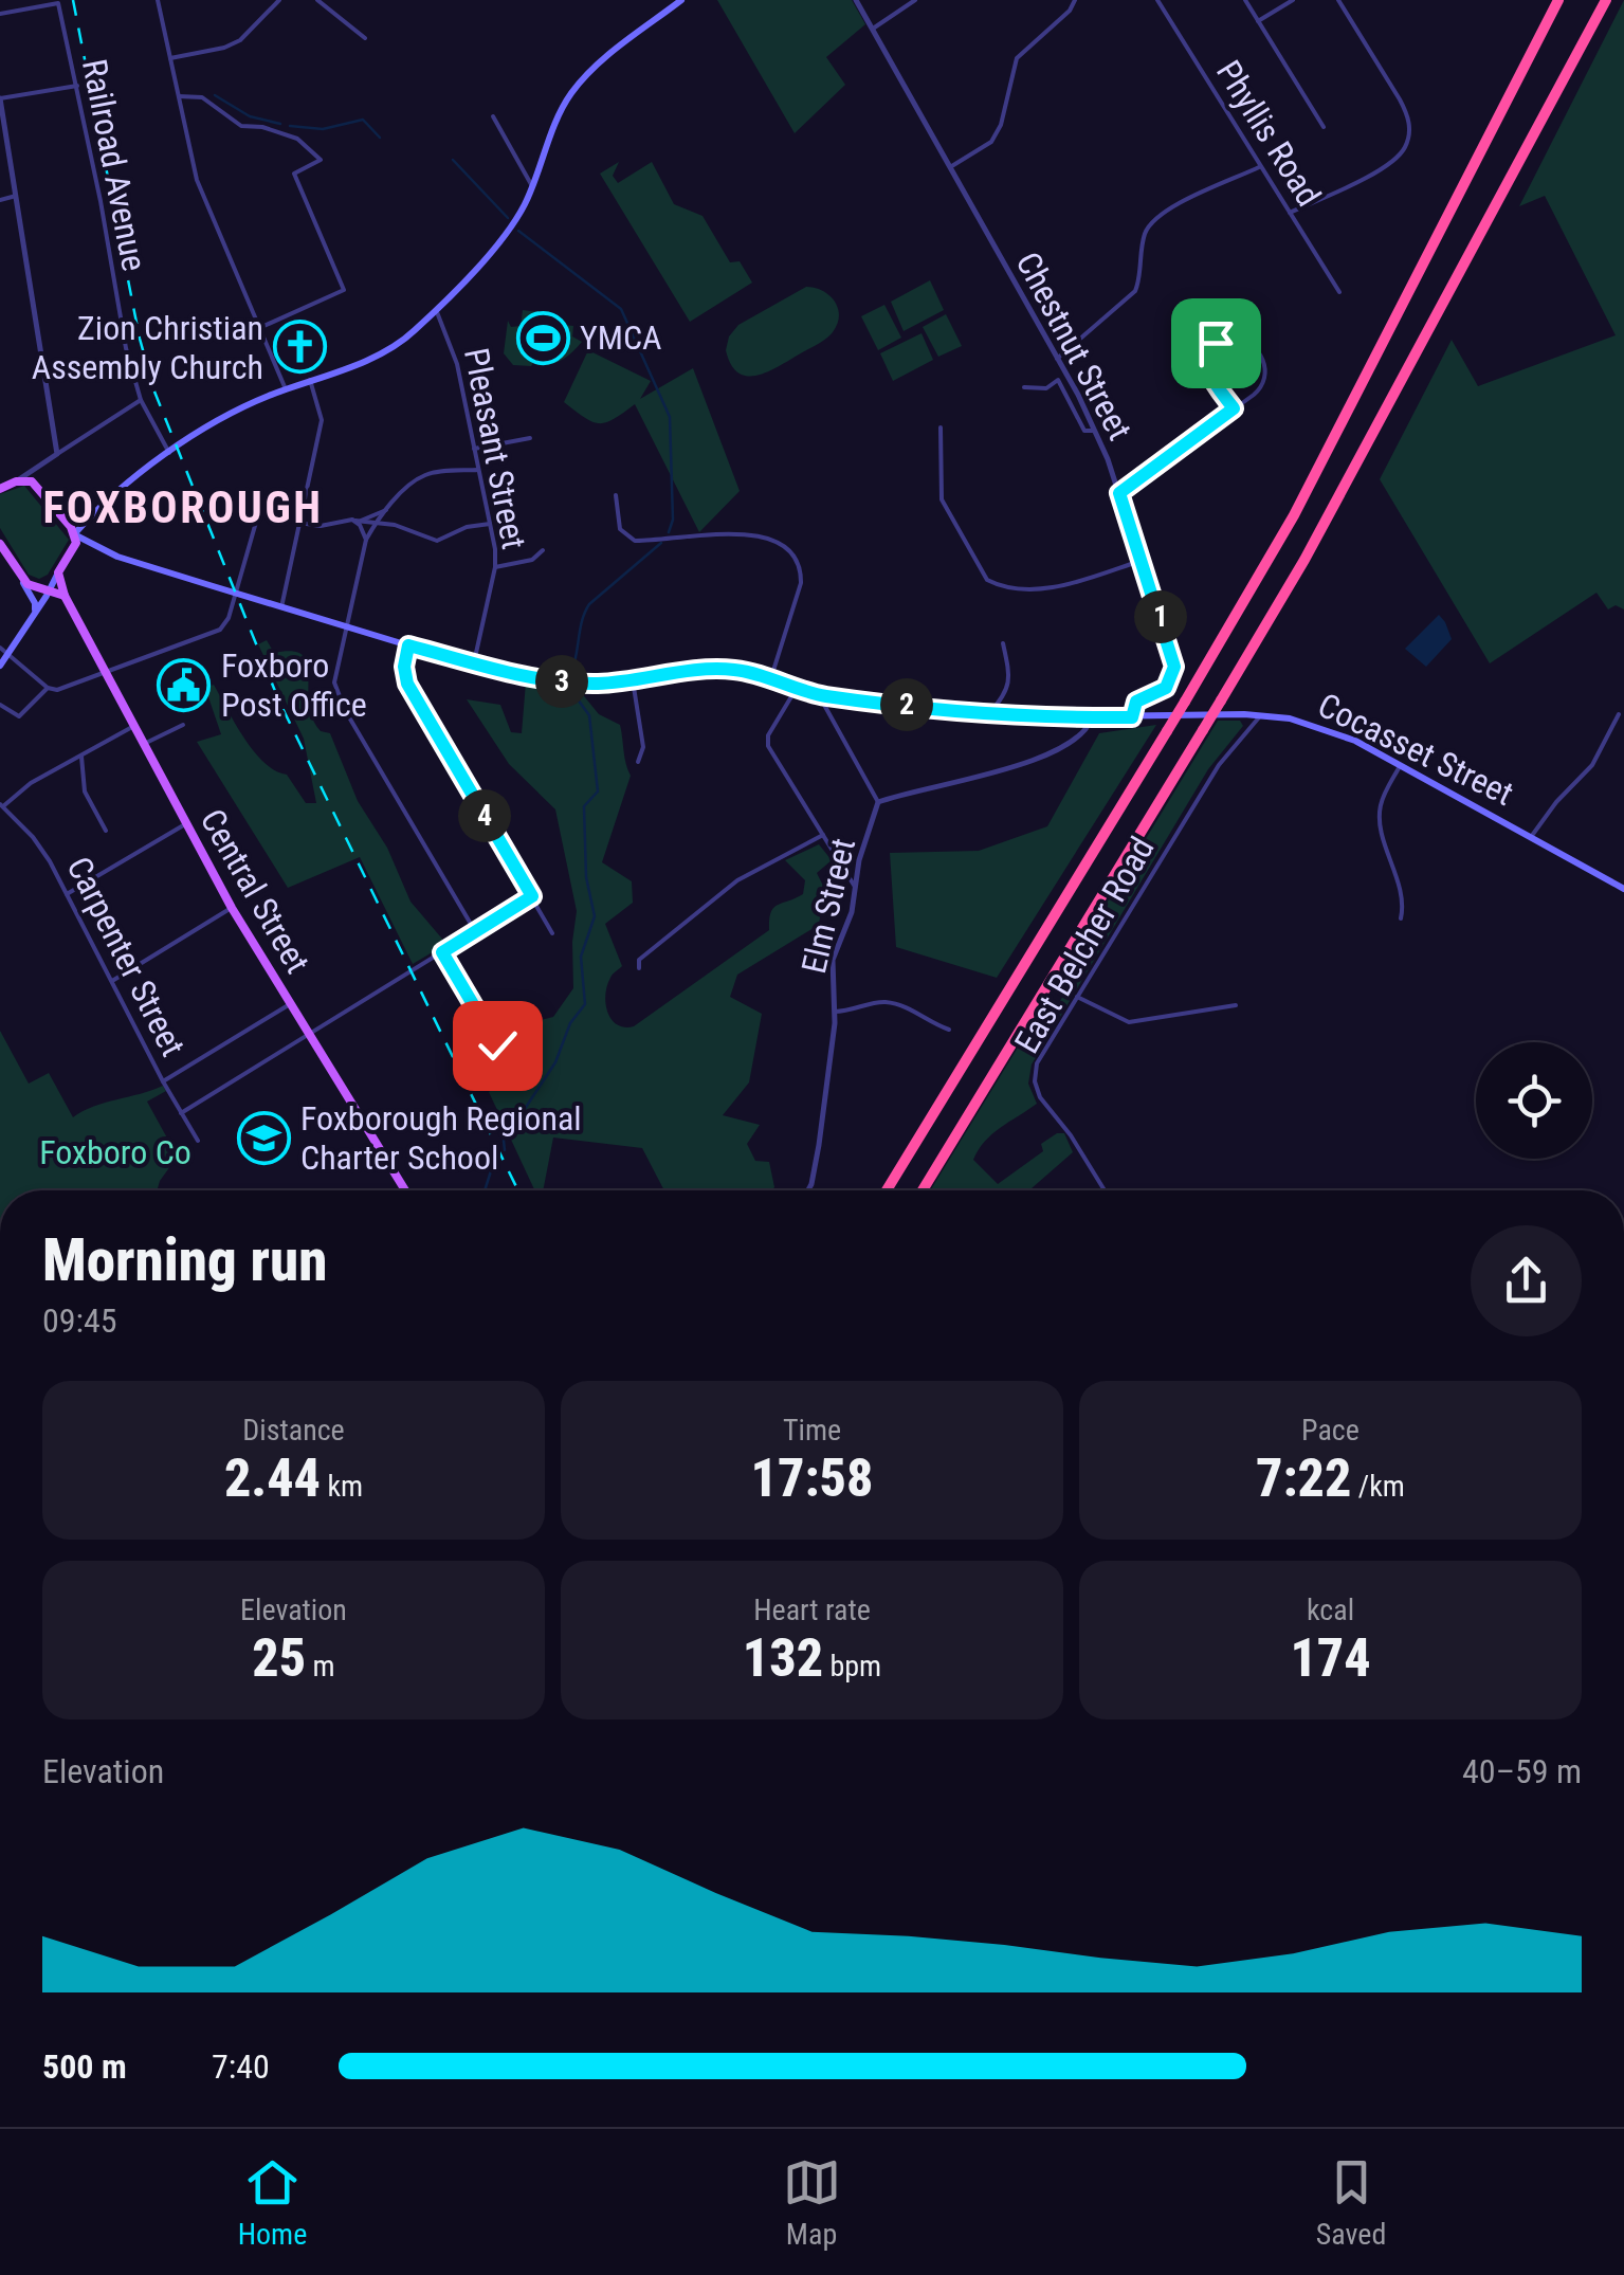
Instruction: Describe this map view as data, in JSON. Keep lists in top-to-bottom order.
{
  "streets": {
    "main road": ["Cocasset Street", "Central Street"],
    "street": [
      "Phyllis Road",
      "Railroad Avenue",
      "Chestnut Street",
      "Pleasant Street",
      "Elm Street",
      "East Belcher Road",
      "Carpenter Street"
    ]
  },
  "crossings": [
    ["Chestnut Street", "Cocasset Street"],
    ["Pleasant Street", "Cocasset Street"],
    ["Cocasset Street", "Elm Street"],
    ["Cocasset Street", "East Belcher Road"]
  ],
  "districts": ["FOXBOROUGH"],
  "parks": ["Foxboro Co"],
  "places": {
    "sports": ["YMCA"],
    "church": ["Zion Christian Assembly Church"],
    "public building": ["Foxboro Post Office"],
    "school or university": ["Foxborough Regional Charter School"]
  },
  "page": {
    "pins": [
      "1",
      "3",
      "2",
      "4"
    ],
    "heading": ["Morning run", "09:45"],
    "stats": [
      ["Distance", "2.44 km"],
      ["Time", "17:58"],
      ["Pace", "7:22 /km"],
      ["Elevation", "25 m"],
      ["Heart rate", "132 bpm"],
      ["kcal", "174"]
    ],
    "chart": ["Elevation", "40–59 m"],
    "list": [
      {
        "name": "500 m",
        "note": "7:40"
      }
    ],
    "tabs": ["Home", "Map", "Saved"]
  }
}
